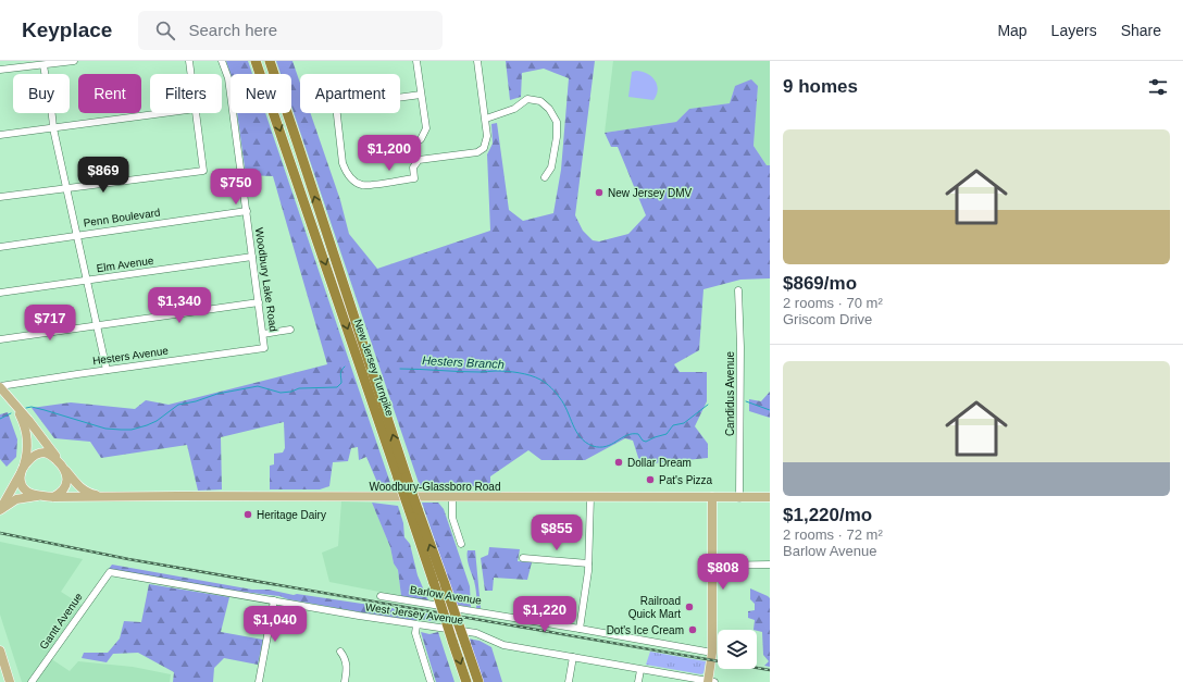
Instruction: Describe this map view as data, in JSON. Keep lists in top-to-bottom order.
{
  "streets": {
    "highway": ["New Jersey Turnpike"],
    "main road": ["Woodbury-Glassboro Road"],
    "street": [
      "Penn Boulevard",
      "Elm Avenue",
      "Woodbury Lake Road",
      "Hesters Avenue",
      "Candidus Avenue",
      "Barlow Avenue",
      "West Jersey Avenue",
      "Gantt Avenue"
    ]
  },
  "crossings": [
    ["Penn Boulevard", "Woodbury Lake Road"],
    ["Elm Avenue", "Woodbury Lake Road"],
    ["Woodbury Lake Road", "Hesters Avenue"],
    ["Candidus Avenue", "Woodbury-Glassboro Road"],
    ["West Jersey Avenue", "Gantt Avenue"]
  ],
  "water": ["Hesters Branch"],
  "places": [
    "New Jersey DMV",
    "Dollar Dream",
    "Pat's Pizza",
    "Heritage Dairy",
    "Railroad Quick Mart",
    "Dot's Ice Cream"
  ],
  "page": {
    "header": "Keyplace",
    "search": "Search here",
    "nav": ["Map", "Layers", "Share"],
    "heading": "9 homes",
    "chip": [
      "Buy",
      "Rent",
      "Filters",
      "New",
      "Apartment"
    ],
    "list": [
      {
        "name": "$869/mo",
        "note": "2 rooms · 70 m² · Griscom Drive"
      },
      {
        "name": "$1,220/mo",
        "note": "2 rooms · 72 m² · Barlow Avenue"
      }
    ],
    "price": [
      "$1,200",
      "$869",
      "$750",
      "$1,340",
      "$717",
      "$855",
      "$808",
      "$1,220",
      "$1,040"
    ]
  }
}
